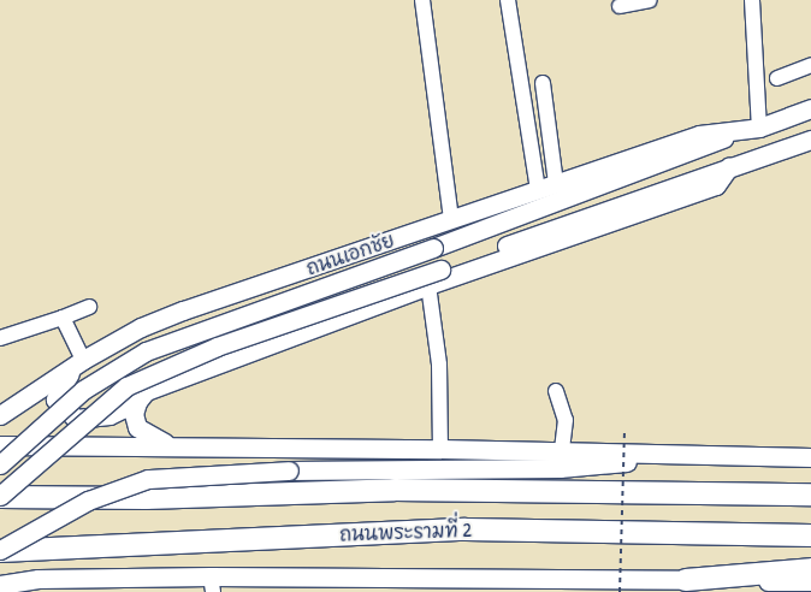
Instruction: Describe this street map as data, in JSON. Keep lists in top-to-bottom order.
{
  "streets": {
    "highway": ["ถนนพระรามที่ 2"],
    "main road": ["ถนนเอกชัย"]
  }
}
